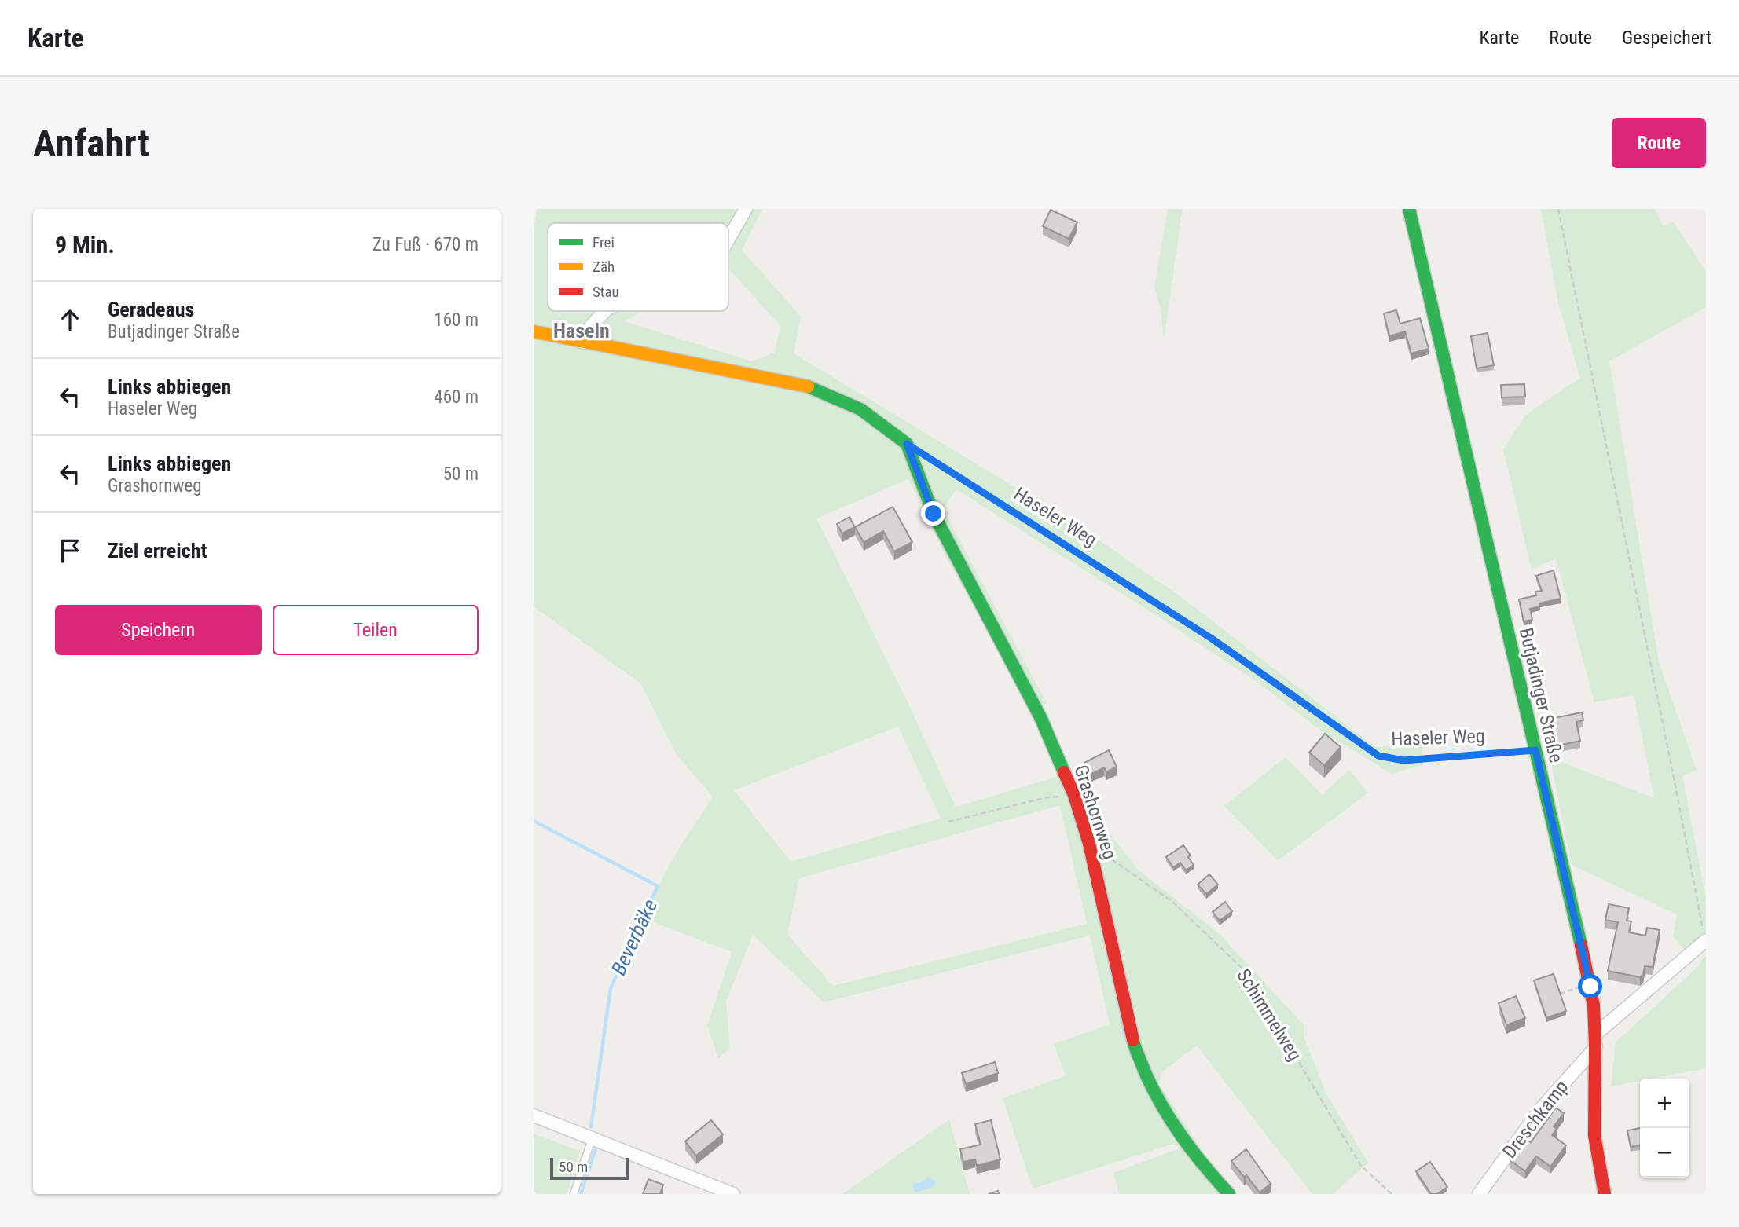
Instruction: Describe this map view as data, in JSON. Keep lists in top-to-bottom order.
{
  "streets": {
    "street": ["Butjadinger Straße", "Grashornweg", "Dreschkamp"],
    "path": ["Haseler Weg", "Schimmelweg"]
  },
  "crossings": [
    ["Haseler Weg", "Butjadinger Straße"],
    ["Butjadinger Straße", "Dreschkamp"],
    ["Grashornweg", "Schimmelweg"]
  ],
  "districts": ["Haseln"],
  "water": ["Beverbäke"],
  "legend": ["Frei", "Zäh", "Stau"],
  "scale_bar": "50 m",
  "page": {
    "header": "Karte",
    "nav": ["Karte", "Route", "Gespeichert"],
    "buttons": [
      "Route",
      ["Speichern", "Teilen"]
    ],
    "title": "Anfahrt",
    "heading": ["9 Min.", "Zu Fuß · 670 m"],
    "list": [
      ["Geradeaus", "Butjadinger Straße", "160 m"],
      ["Links abbiegen", "Haseler Weg", "460 m"],
      ["Links abbiegen", "Grashornweg", "50 m"],
      "Ziel erreicht"
    ],
    "map_buttons": ["+", "−"],
    "scale": "50 m"
  }
}
